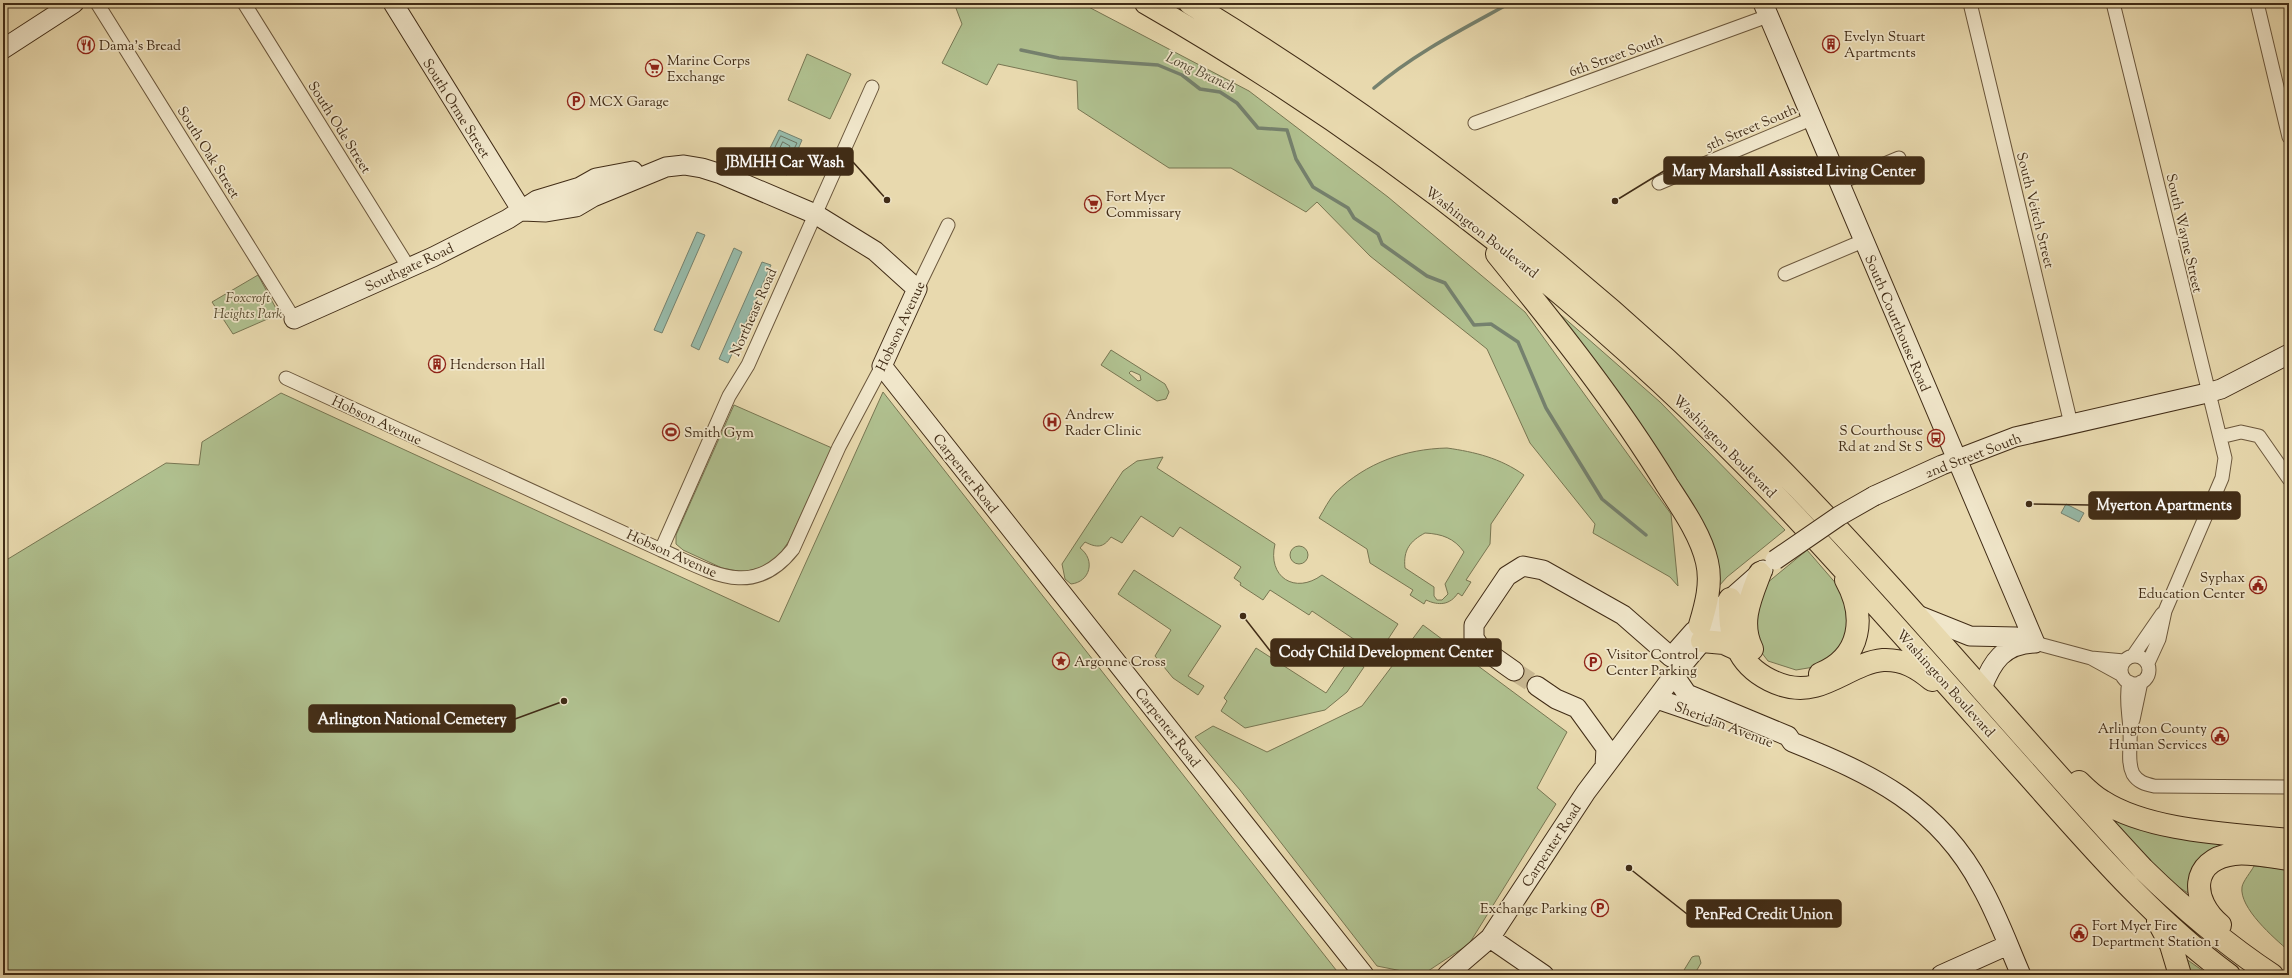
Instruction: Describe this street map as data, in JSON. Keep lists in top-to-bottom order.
{
  "streets": {
    "highway": ["Washington Boulevard"],
    "street": [
      "6th Street South",
      "South Orme Street",
      "South Ode Street",
      "5th Street South",
      "South Oak Street",
      "South Veitch Street",
      "South Wayne Street",
      "Southgate Road",
      "Northeast Road",
      "South Courthouse Road",
      "Hobson Avenue",
      "2nd Street South",
      "Carpenter Road",
      "Sheridan Avenue"
    ]
  },
  "crossings": [
    ["6th Street South", "South Courthouse Road"],
    ["South Orme Street", "Southgate Road"],
    ["South Ode Street", "Southgate Road"],
    ["5th Street South", "South Courthouse Road"],
    ["South Oak Street", "Southgate Road"],
    ["South Veitch Street", "2nd Street South"],
    ["South Wayne Street", "2nd Street South"],
    ["Southgate Road", "Northeast Road"],
    ["Southgate Road", "Hobson Avenue"],
    ["Northeast Road", "Hobson Avenue"],
    ["South Courthouse Road", "2nd Street South"],
    ["Hobson Avenue", "Carpenter Road"],
    ["2nd Street South", "Carpenter Road"],
    ["2nd Street South", "Sheridan Avenue"],
    ["Carpenter Road", "Sheridan Avenue"]
  ],
  "water": ["Long Branch"],
  "parks": ["Foxcroft Heights Park"],
  "places": {
    "building": ["Evelyn Stuart Apartments", "Henderson Hall"],
    "restaurant": ["Dama's Bread"],
    "supermarket": ["Marine Corps Exchange", "Fort Myer Commissary"],
    "parking": ["MCX Garage", "Visitor Control Center Parking", "Exchange Parking"],
    "other": [
      "JBMHH Car Wash",
      "Mary Marshall Assisted Living Center",
      "Myerton Apartments",
      "Cody Child Development Center",
      "Arlington National Cemetery",
      "PenFed Credit Union"
    ],
    "hospital": ["Andrew Rader Clinic"],
    "sports": ["Smith Gym"],
    "bus stop": ["S Courthouse Rd at 2nd St S"],
    "public building": ["Syphax Education Center", "Arlington County Human Services", "Fort Myer Fire Department Station 1"],
    "place": ["Argonne Cross"]
  }
}
